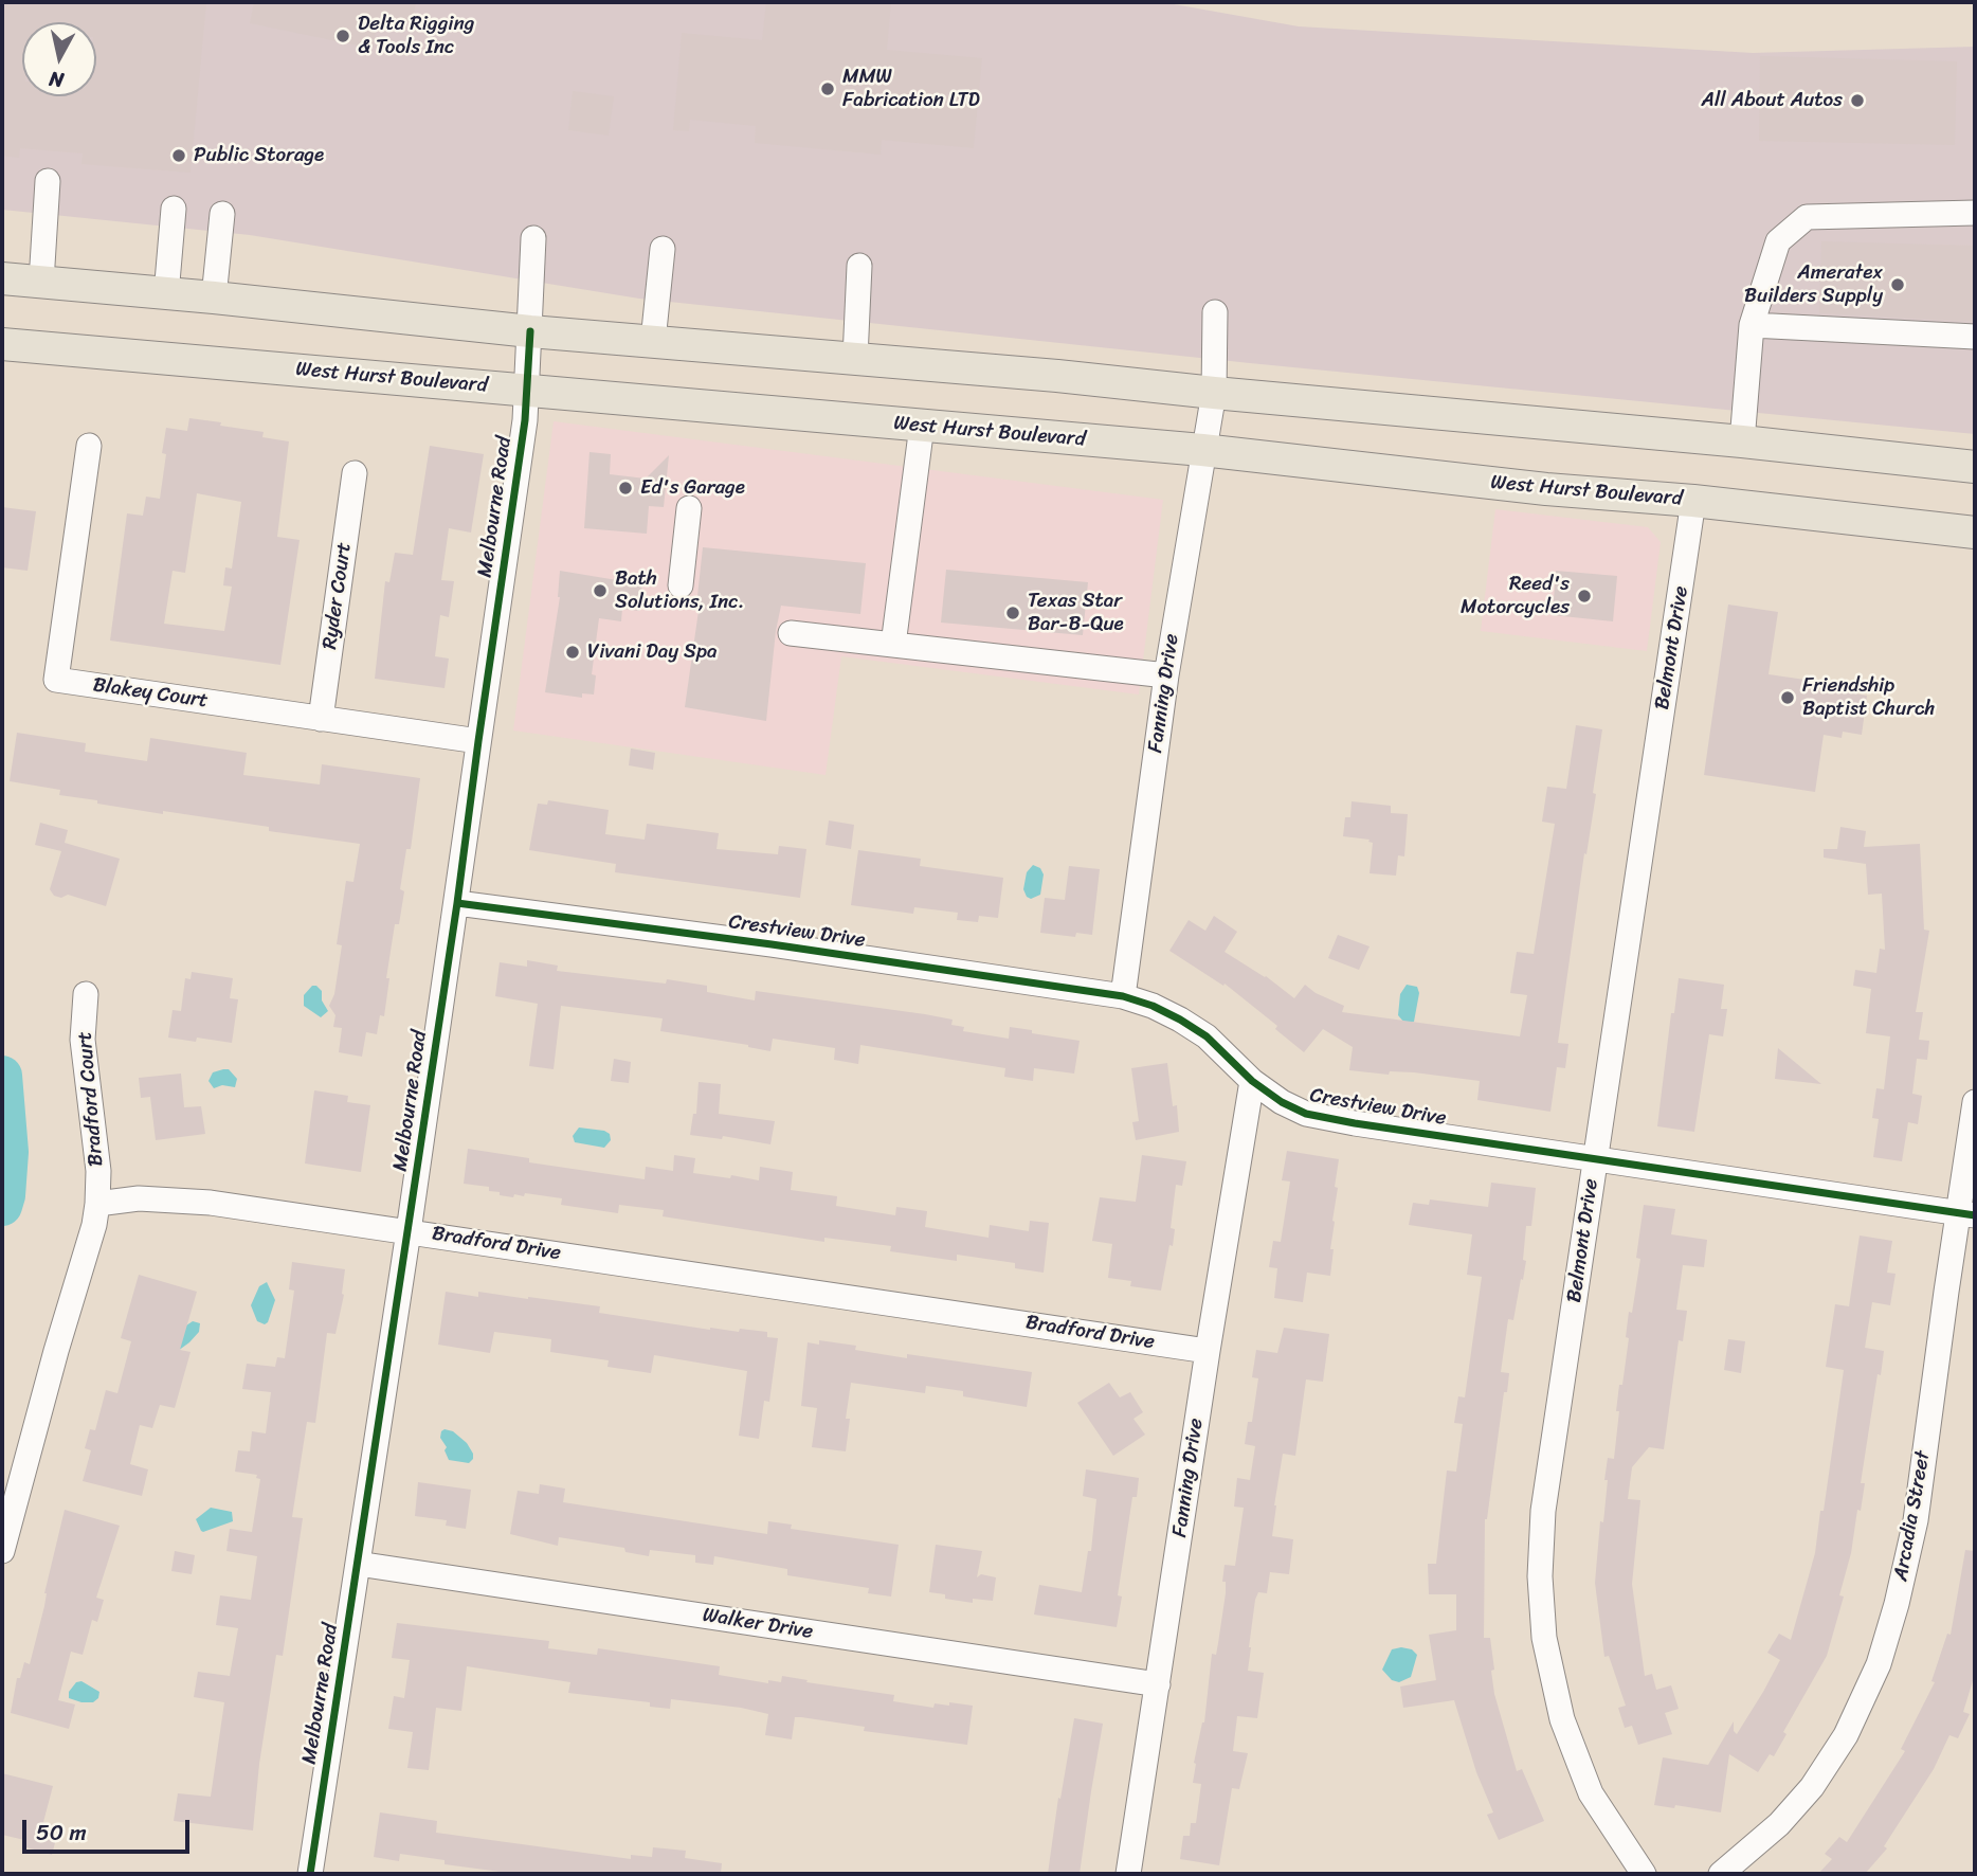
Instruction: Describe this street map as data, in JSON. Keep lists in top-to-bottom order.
{
  "streets": {
    "main road": ["West Hurst Boulevard"],
    "street": [
      "Melbourne Road",
      "Ryder Court",
      "Belmont Drive",
      "Blakey Court",
      "Fanning Drive",
      "Crestview Drive",
      "Bradford Court",
      "Bradford Drive",
      "Arcadia Street",
      "Walker Drive"
    ]
  },
  "crossings": [
    ["West Hurst Boulevard", "Melbourne Road"],
    ["West Hurst Boulevard", "Belmont Drive"],
    ["West Hurst Boulevard", "Fanning Drive"],
    ["Melbourne Road", "Blakey Court"],
    ["Melbourne Road", "Crestview Drive"],
    ["Melbourne Road", "Bradford Drive"],
    ["Melbourne Road", "Walker Drive"],
    ["Ryder Court", "Blakey Court"],
    ["Belmont Drive", "Crestview Drive"],
    ["Fanning Drive", "Crestview Drive"],
    ["Fanning Drive", "Bradford Drive"],
    ["Fanning Drive", "Walker Drive"],
    ["Crestview Drive", "Arcadia Street"],
    ["Bradford Court", "Bradford Drive"]
  ],
  "places": [
    "Delta Rigging & Tools Inc",
    "MMW Fabrication LTD",
    "All About Autos",
    "Public Storage",
    "Ameratex Builders Supply",
    "Ed's Garage",
    "Bath Solutions, Inc.",
    "Reed's Motorcycles",
    "Texas Star Bar-B-Que",
    "Vivani Day Spa",
    "Friendship Baptist Church"
  ],
  "scale_bar": "50 m",
  "north": "bottom"
}
